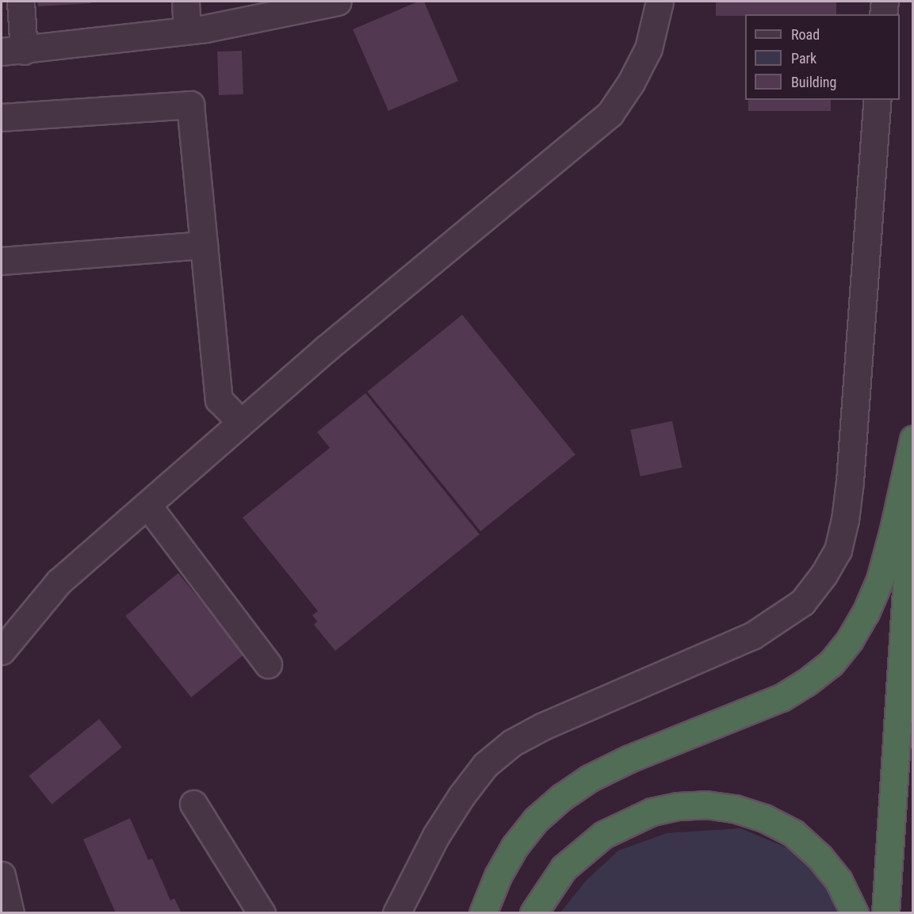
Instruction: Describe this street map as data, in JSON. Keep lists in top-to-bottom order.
{
  "legend": ["Road", "Park", "Building"]
}
